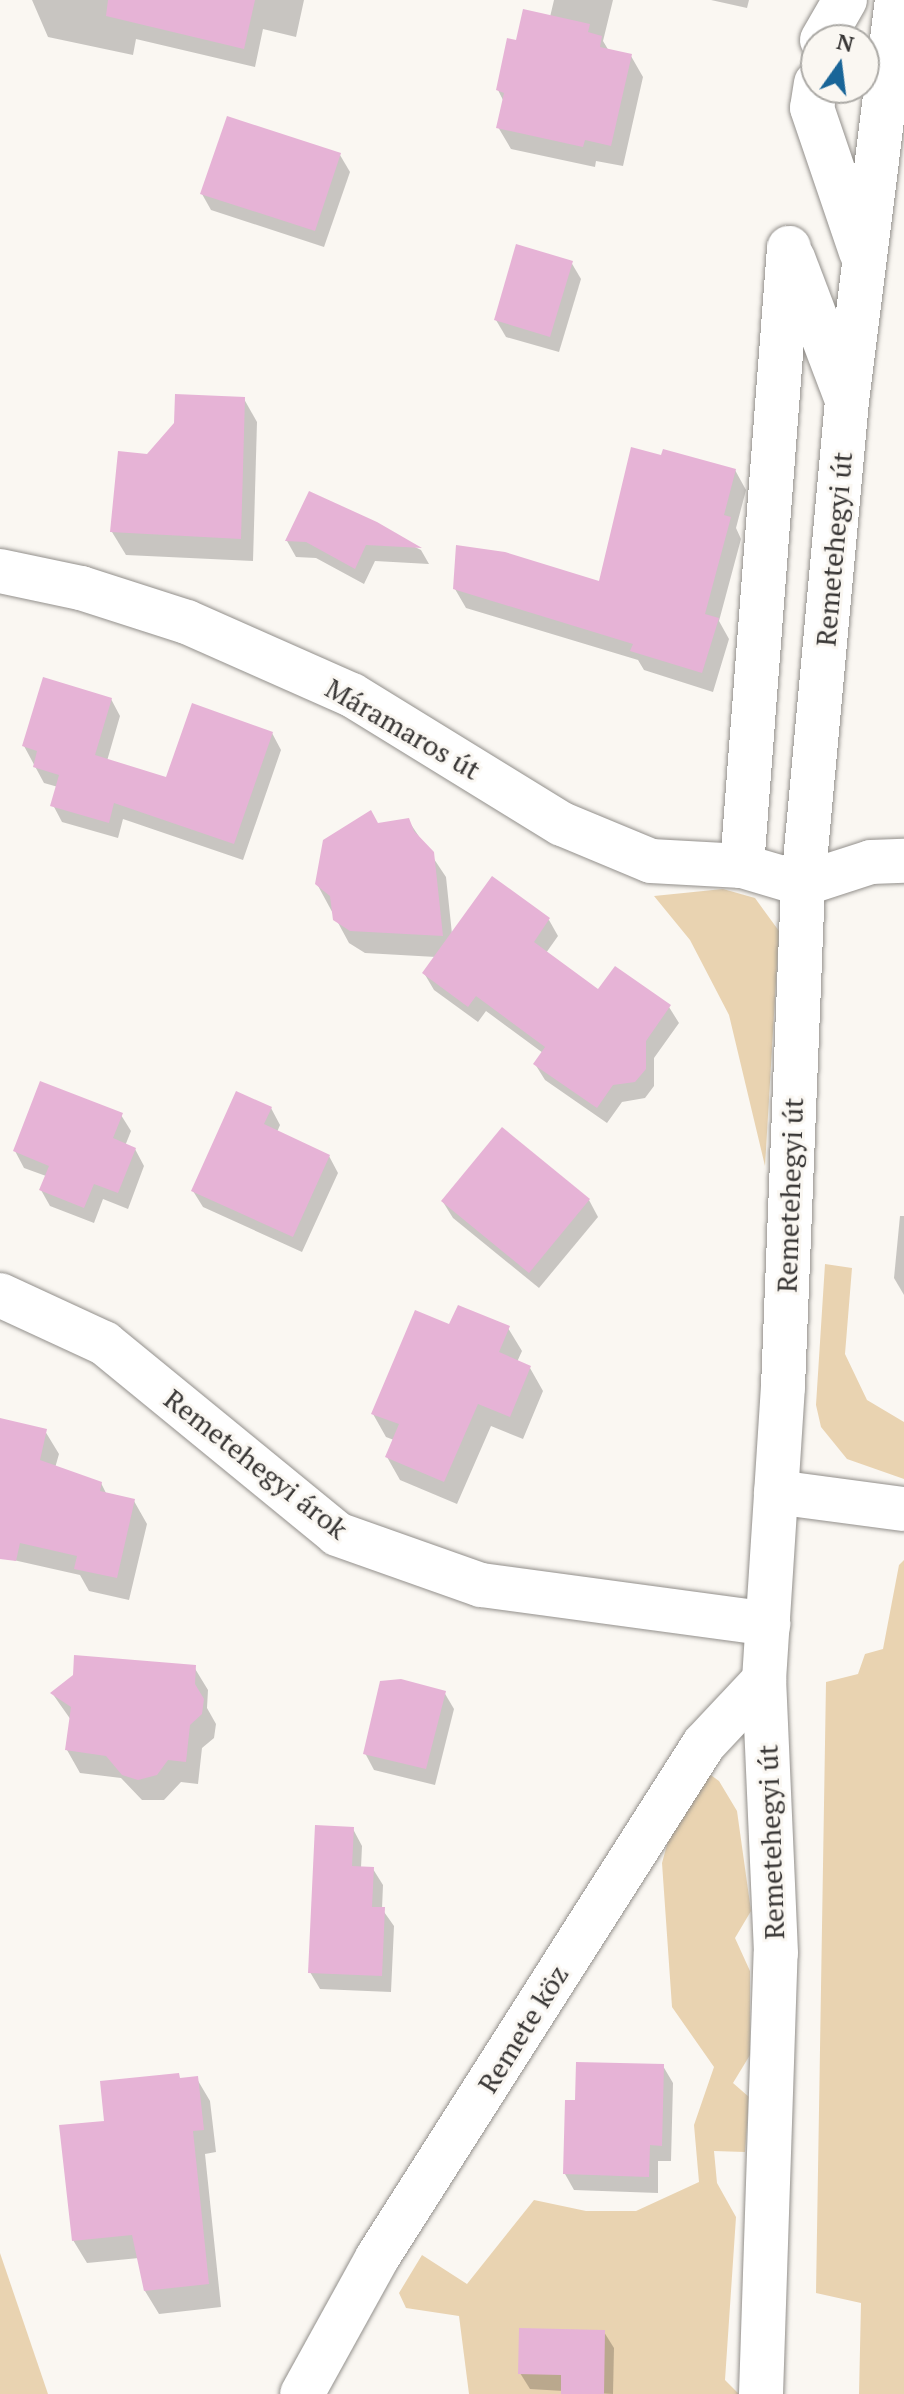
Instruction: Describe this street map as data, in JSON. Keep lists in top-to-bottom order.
{
  "streets": {
    "street": [
      "Remetehegyi út",
      "Máramaros út",
      "Remetehegyi árok",
      "Remete köz"
    ]
  },
  "crossings": [
    ["Remetehegyi út", "Máramaros út"],
    ["Remetehegyi út", "Remetehegyi árok"],
    ["Remetehegyi út", "Remete köz"]
  ],
  "north": "top"
}
